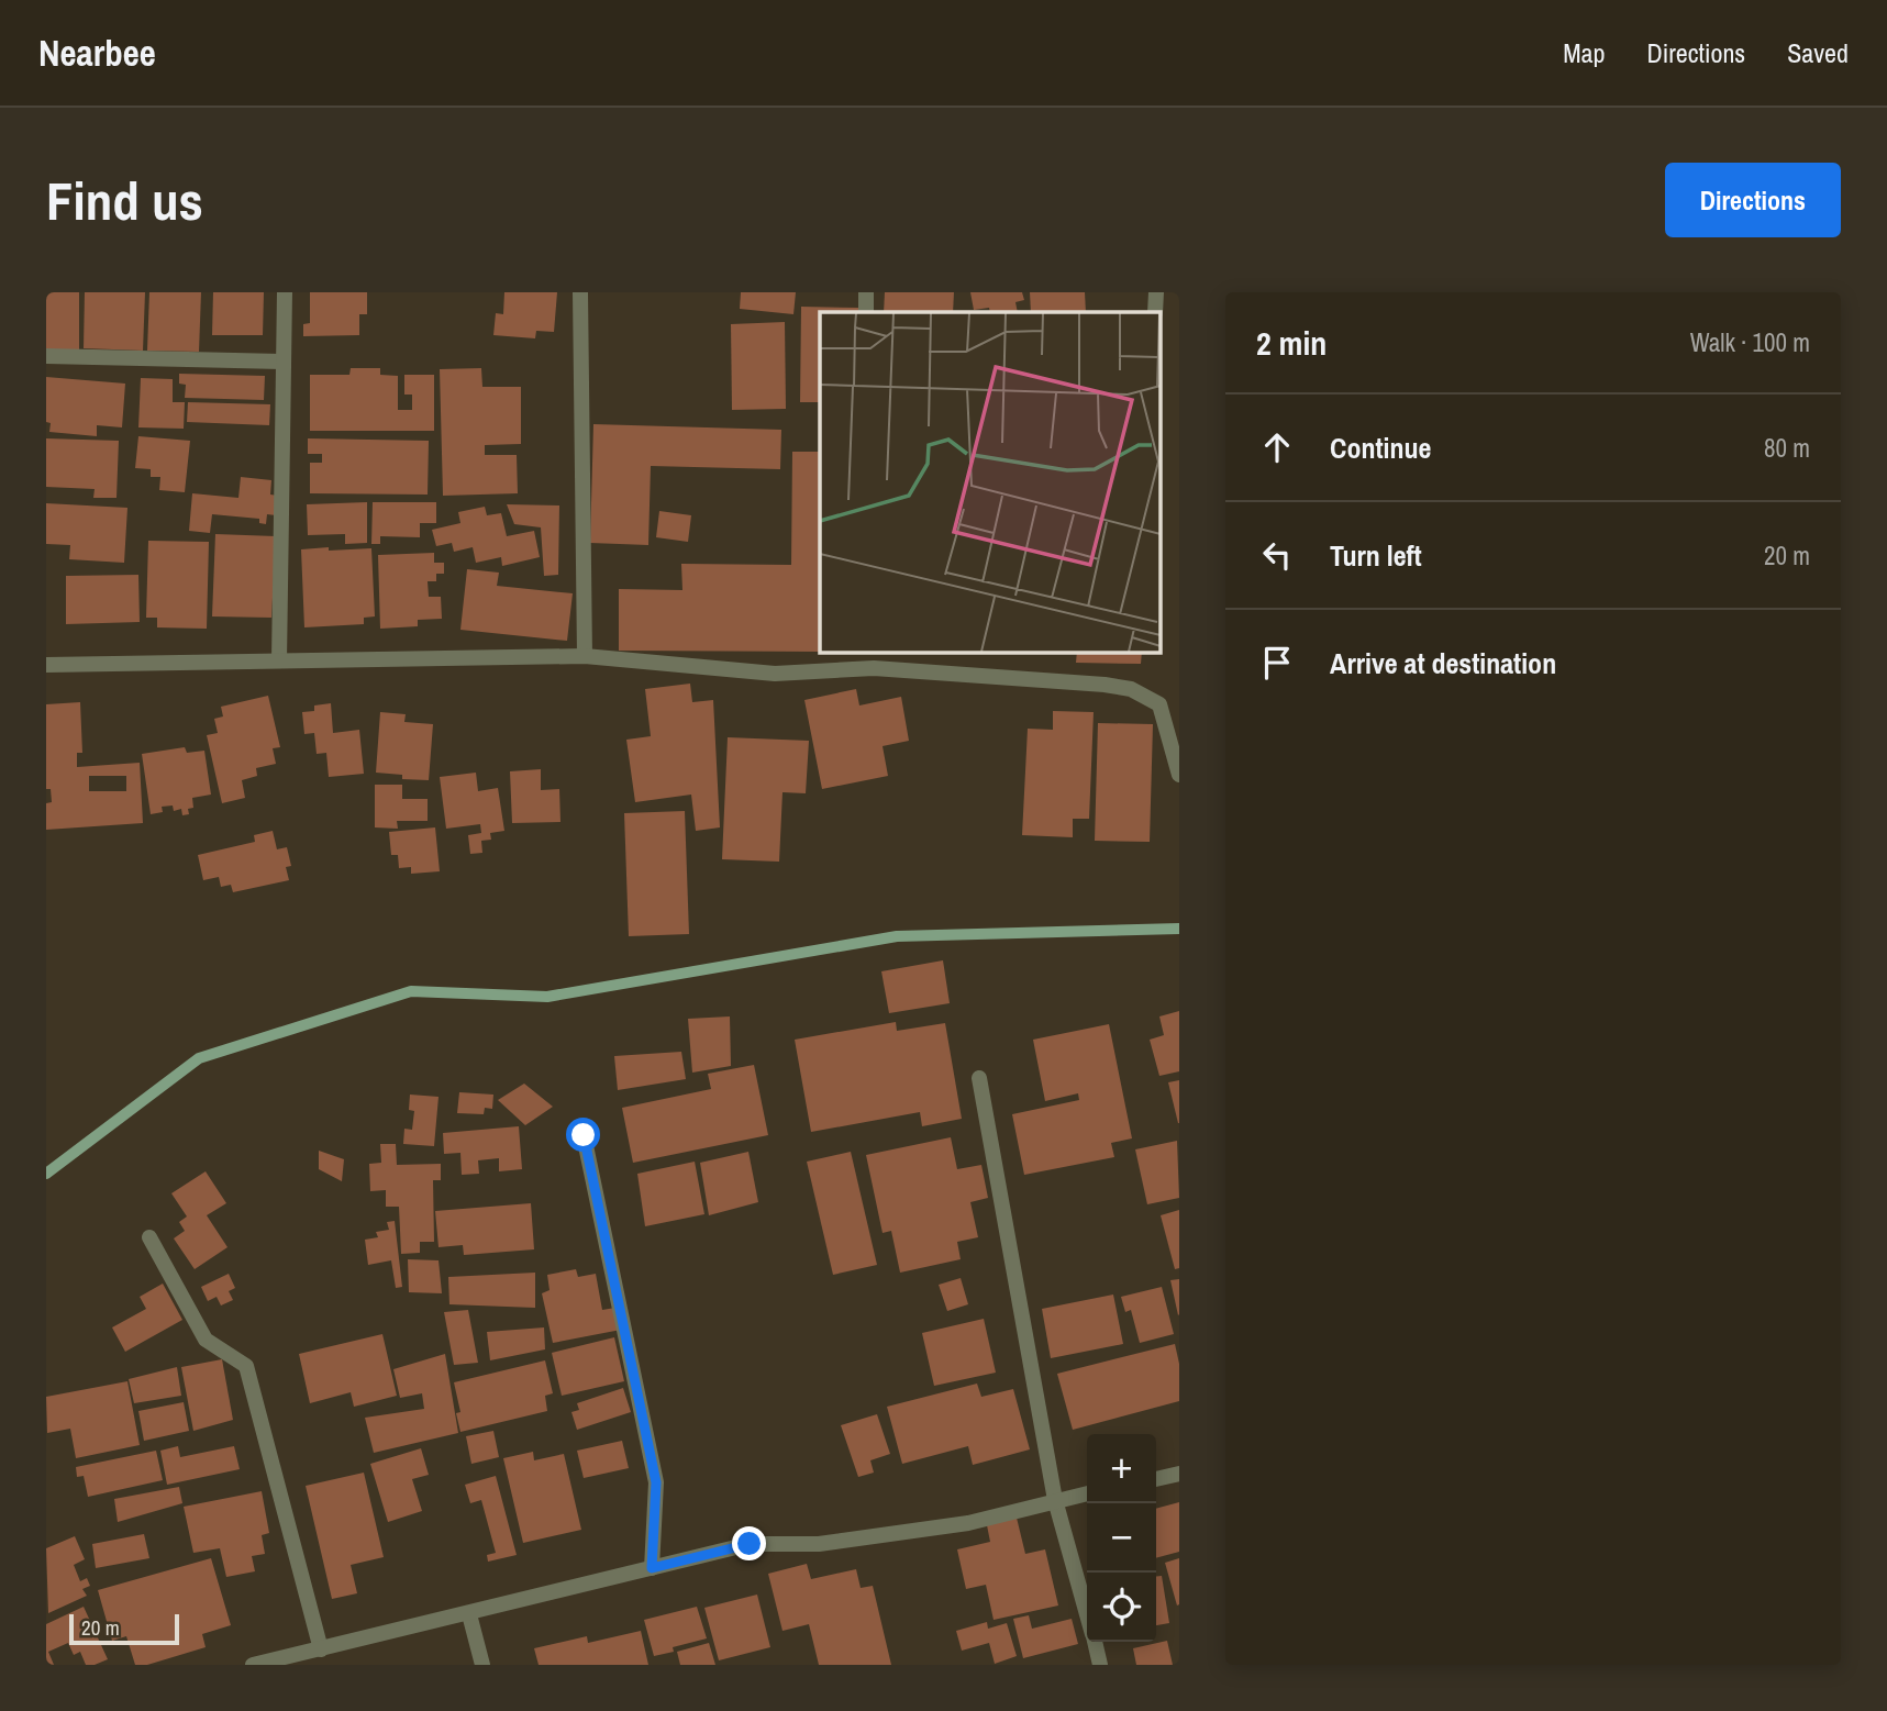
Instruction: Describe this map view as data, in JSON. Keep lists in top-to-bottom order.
{
  "scale_bar": "20 m",
  "page": {
    "header": "Nearbee",
    "nav": ["Map", "Directions", "Saved"],
    "buttons": "Directions",
    "title": "Find us",
    "heading": ["2 min", "Walk · 100 m"],
    "list": [
      ["Continue", "80 m"],
      ["Turn left", "20 m"],
      "Arrive at destination"
    ],
    "map_buttons": ["+", "−"],
    "scale": "20 m"
  }
}
